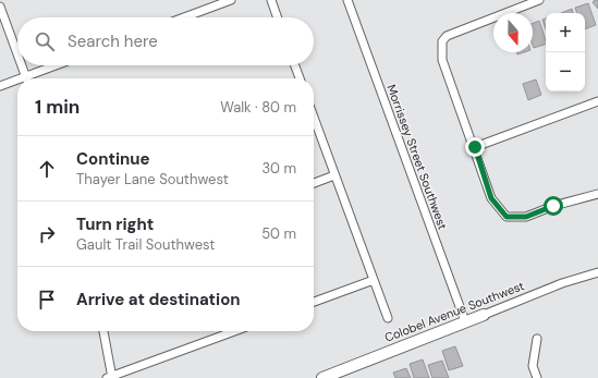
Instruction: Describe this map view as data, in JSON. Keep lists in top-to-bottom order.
{
  "streets": {
    "street": ["Morrissey Street Southwest", "Colobel Avenue Southwest"]
  },
  "crossings": [
    ["Morrissey Street Southwest", "Colobel Avenue Southwest"]
  ],
  "north": "bottom",
  "page": {
    "map_buttons": ["+", "−"],
    "search": "Search here",
    "heading": ["1 min", "Walk · 80 m"],
    "list": [
      ["Continue", "Thayer Lane Southwest", "30 m"],
      ["Turn right", "Gault Trail Southwest", "50 m"],
      "Arrive at destination"
    ]
  }
}
